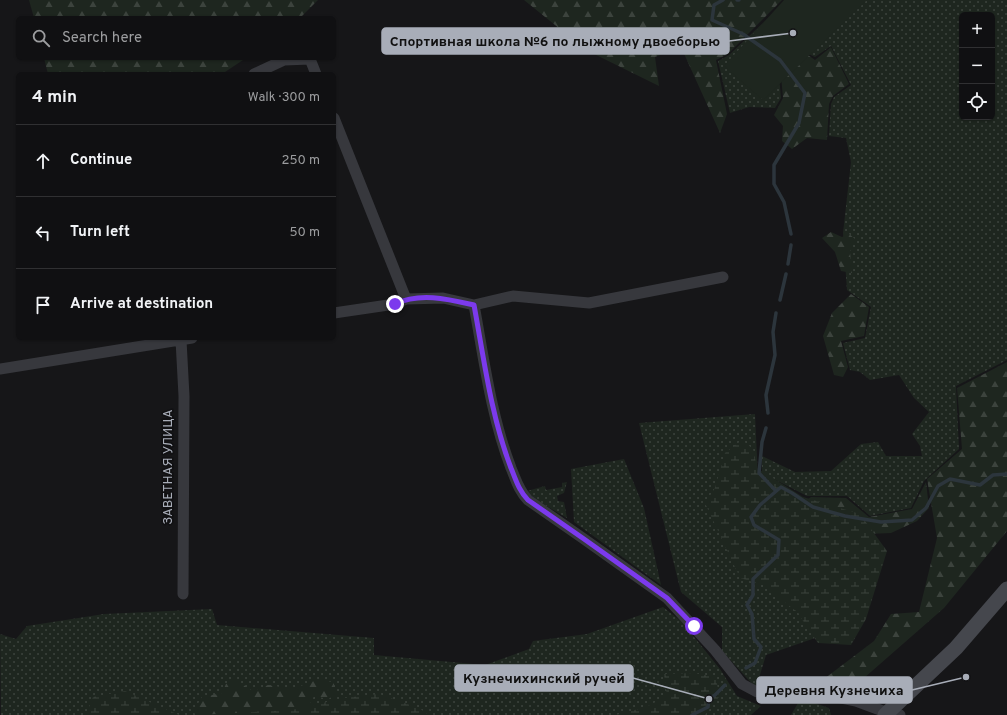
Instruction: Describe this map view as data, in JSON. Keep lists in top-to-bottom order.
{
  "streets": {
    "street": ["ЗАВЕТНАЯ УЛИЦА"]
  },
  "places": ["Спортивная школа №6 по лыжному двоеборью", "Деревня Кузнечиха", "Кузнечихинский ручей"],
  "page": {
    "map_buttons": ["+", "−"],
    "search": "Search here",
    "heading": ["4 min", "Walk · 300 m"],
    "list": [
      ["Continue", "250 m"],
      ["Turn left", "50 m"],
      "Arrive at destination"
    ]
  }
}
